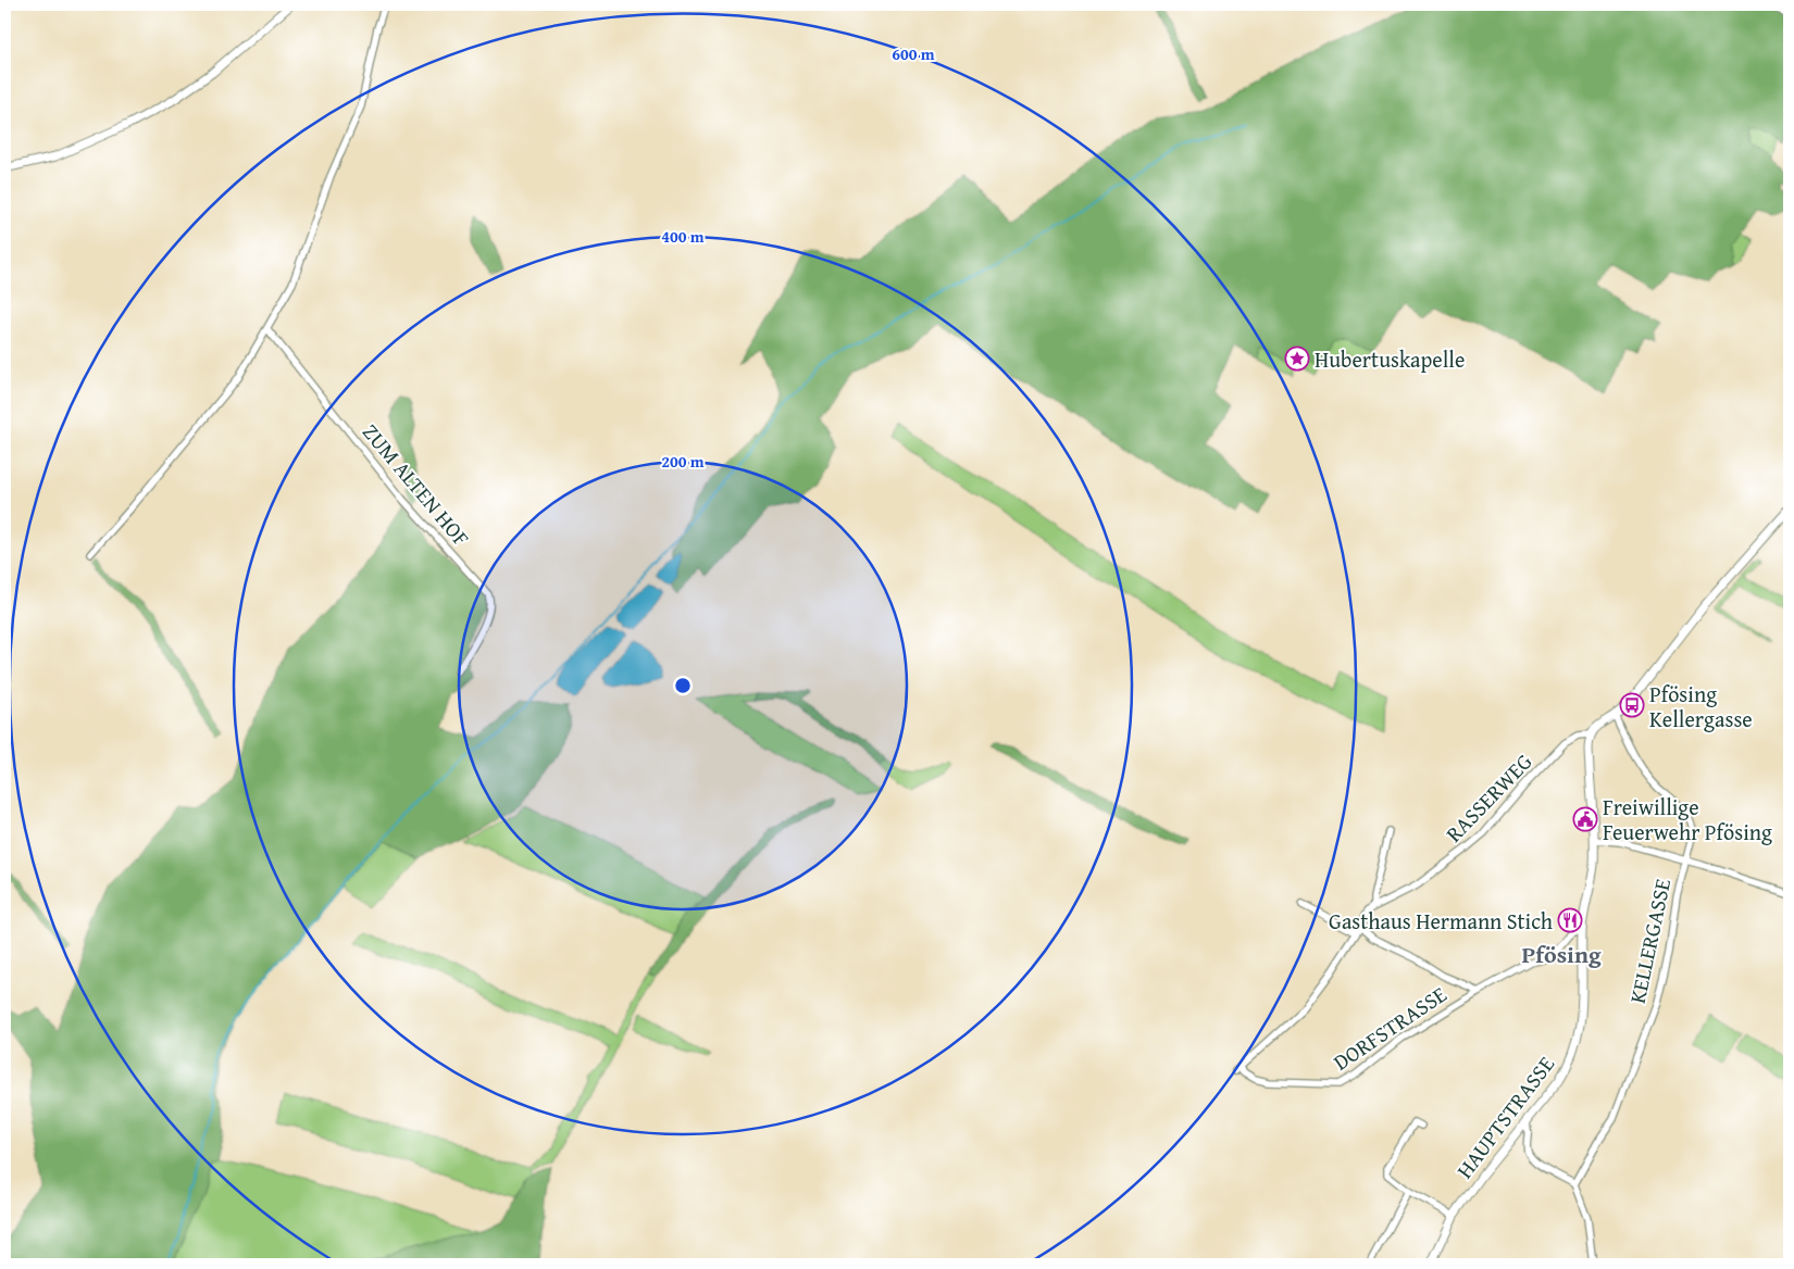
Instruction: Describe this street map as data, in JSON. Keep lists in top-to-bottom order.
{
  "streets": {
    "street": [
      "ZUM ALTEN HOF",
      "RASSERWEG",
      "KELLERGASSE",
      "DORFSTRASSE",
      "HAUPTSTRASSE"
    ]
  },
  "crossings": [
    ["RASSERWEG", "HAUPTSTRASSE"],
    ["DORFSTRASSE", "HAUPTSTRASSE"]
  ],
  "districts": ["Pfösing"],
  "places": {
    "place": ["Hubertuskapelle"],
    "bus stop": ["Pfösing Kellergasse"],
    "public building": ["Freiwillige Feuerwehr Pfösing"],
    "restaurant": ["Gasthaus Hermann Stich"]
  },
  "rings": ["600 m", "400 m", "200 m"]
}
